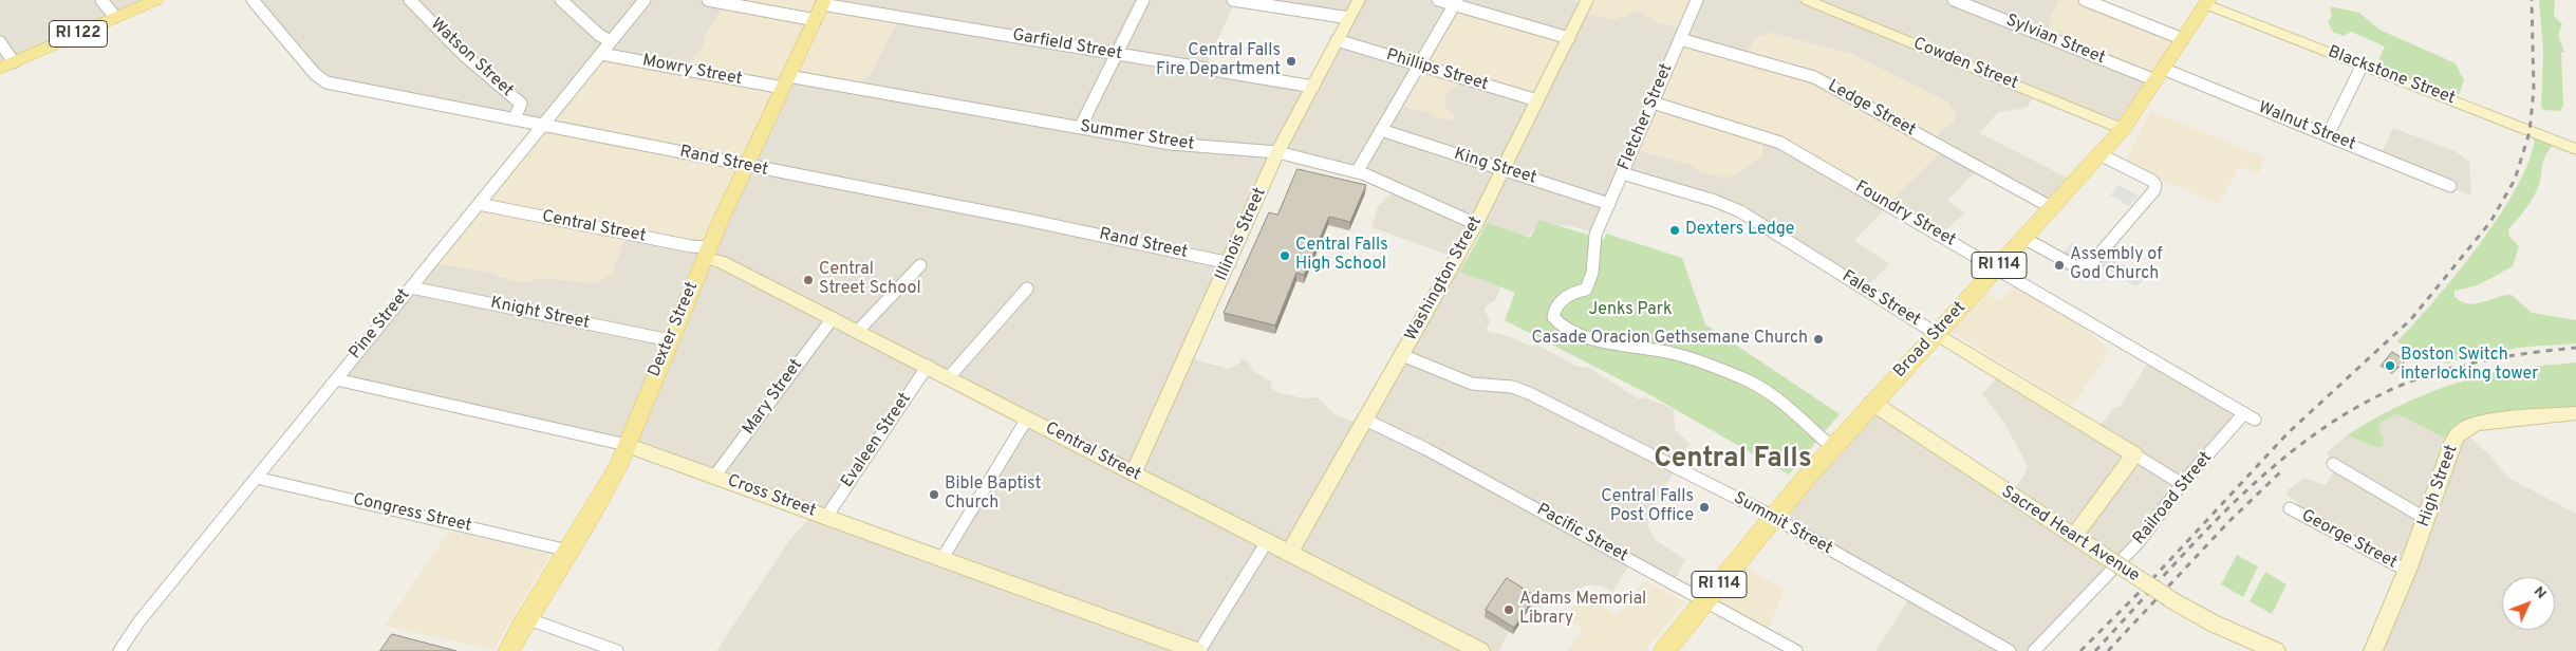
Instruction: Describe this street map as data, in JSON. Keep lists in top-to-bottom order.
{
  "streets": {
    "main road": [
      "RI 122",
      "RI 114",
      "Dexter Street",
      "Broad Street"
    ],
    "street": [
      "Sylvian Street",
      "Garfield Street",
      "Watson Street",
      "Cowden Street",
      "Mowry Street",
      "Phillips Street",
      "Blackstone Street",
      "Ledge Street",
      "Fletcher Street",
      "Walnut Street",
      "Summer Street",
      "Rand Street",
      "King Street",
      "Foundry Street",
      "Central Street",
      "Illinois Street",
      "Washington Street",
      "Fales Street",
      "Knight Street",
      "Pine Street",
      "Mary Street",
      "Evaleen Street",
      "High Street",
      "Cross Street",
      "Railroad Street",
      "Congress Street",
      "Summit Street",
      "Pacific Street",
      "Sacred Heart Avenue",
      "George Street"
    ]
  },
  "crossings": [
    ["Sylvian Street", "Walnut Street"],
    ["Sylvian Street", "Broad Street"],
    ["Garfield Street", "Illinois Street"],
    ["Garfield Street", "Dexter Street"],
    ["Watson Street", "Rand Street"],
    ["Cowden Street", "Broad Street"],
    ["Mowry Street", "Summer Street"],
    ["Mowry Street", "Pine Street"],
    ["Mowry Street", "Dexter Street"],
    ["Phillips Street", "Illinois Street"],
    ["Phillips Street", "Washington Street"],
    ["Blackstone Street", "Broad Street"],
    ["Ledge Street", "Fletcher Street"],
    ["Ledge Street", "Broad Street"],
    ["Fletcher Street", "King Street"],
    ["Fletcher Street", "Foundry Street"],
    ["Fletcher Street", "Fales Street"],
    ["Fletcher Street", "Broad Street"],
    ["Walnut Street", "Broad Street"],
    ["Summer Street", "Illinois Street"],
    ["Summer Street", "Washington Street"],
    ["Summer Street", "Dexter Street"],
    ["Rand Street", "Illinois Street"],
    ["Rand Street", "Pine Street"],
    ["Rand Street", "Dexter Street"],
    ["King Street", "Washington Street"],
    ["Foundry Street", "Broad Street"],
    ["Foundry Street", "Railroad Street"],
    ["Central Street", "Illinois Street"],
    ["Central Street", "Washington Street"],
    ["Central Street", "Pine Street"],
    ["Central Street", "Dexter Street"],
    ["Central Street", "Mary Street"],
    ["Central Street", "Evaleen Street"],
    ["Washington Street", "Summit Street"],
    ["Washington Street", "Pacific Street"],
    ["Fales Street", "Broad Street"],
    ["Fales Street", "Railroad Street"],
    ["Knight Street", "Pine Street"],
    ["Knight Street", "Dexter Street"],
    ["Pine Street", "Cross Street"],
    ["Pine Street", "Congress Street"],
    ["Dexter Street", "Cross Street"],
    ["Dexter Street", "Congress Street"],
    ["Broad Street", "Summit Street"],
    ["Broad Street", "Pacific Street"],
    ["Broad Street", "Sacred Heart Avenue"],
    ["Mary Street", "Cross Street"],
    ["Evaleen Street", "Cross Street"],
    ["High Street", "George Street"]
  ],
  "districts": ["Central Falls"],
  "parks": ["Jenks Park"],
  "places": [
    "Central Falls Fire Department",
    "Dexters Ledge",
    "Central Falls High School",
    "Assembly of God Church",
    "Central Street School",
    "Casade Oracion Gethsemane Church",
    "Boston Switch interlocking tower",
    "Bible Baptist Church",
    "Central Falls Post Office",
    "Adams Memorial Library"
  ],
  "north": "top right"
}
